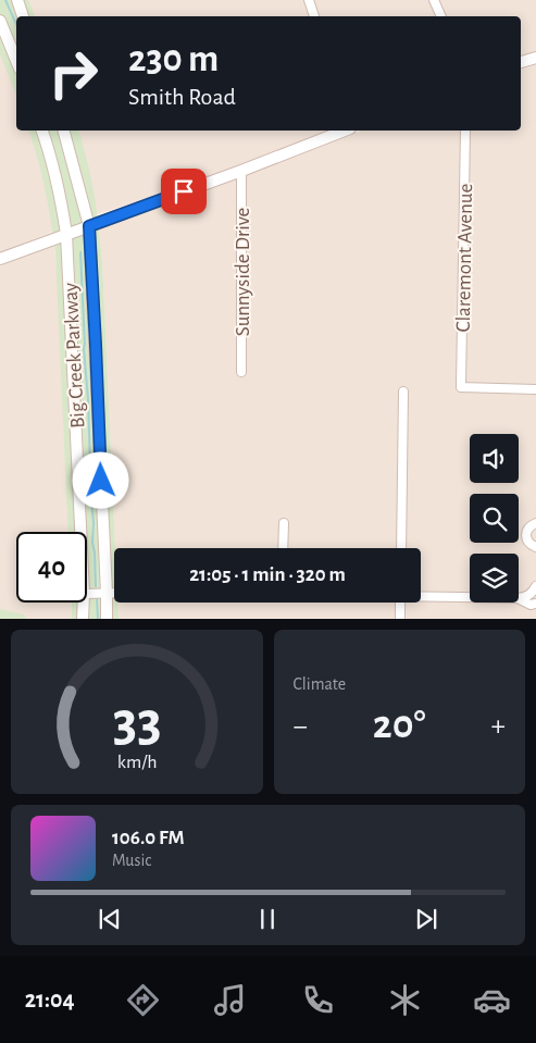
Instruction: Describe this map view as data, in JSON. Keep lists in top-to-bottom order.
{
  "streets": {
    "street": ["Claremont Avenue", "Sunnyside Drive", "Big Creek Parkway"]
  },
  "page": {
    "turn": ["230 m", "Smith Road"],
    "limit": "40",
    "trip": "21:05 · 1 min · 320 m",
    "tile": "Climate",
    "heat": ["−", "20°", "+"],
    "song": ["106.0 FM", "Music"],
    "tabs": "21:04",
    "gauge": ["33", "km/h"]
  }
}
